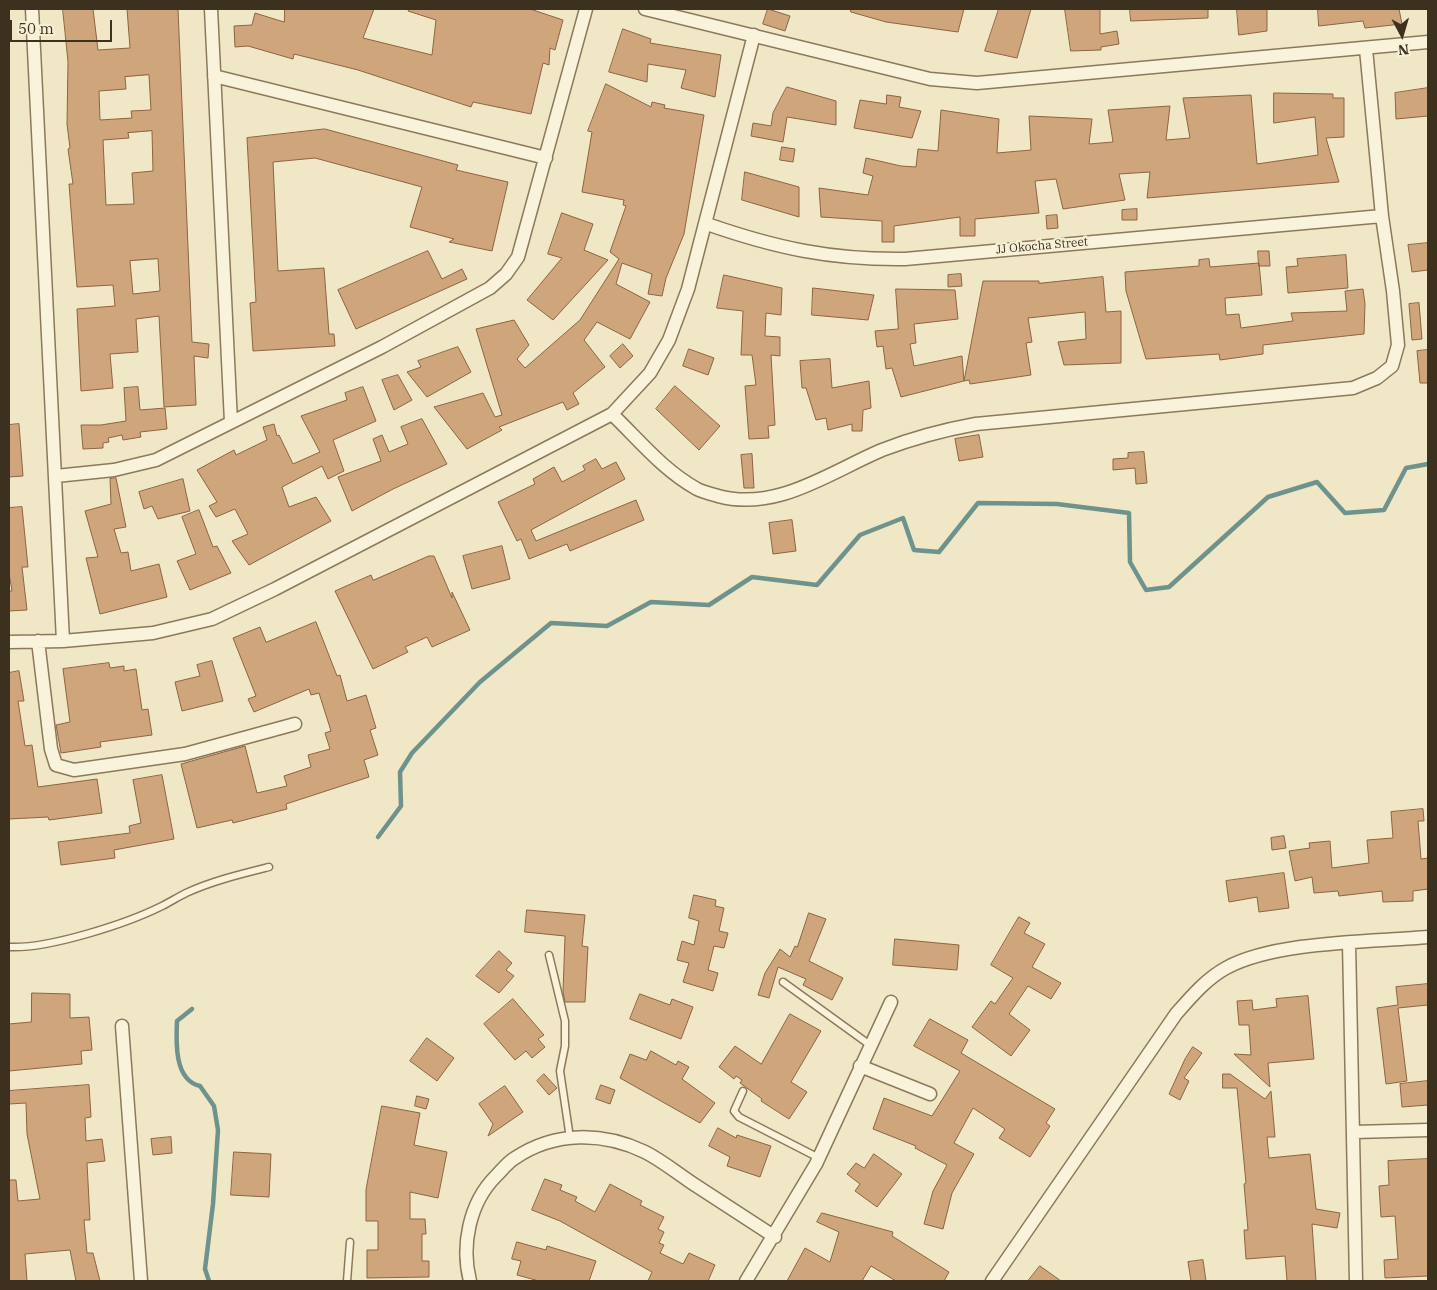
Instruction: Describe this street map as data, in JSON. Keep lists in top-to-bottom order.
{
  "streets": {
    "street": ["JJ Okocha Street"]
  },
  "scale_bar": "50 m",
  "north": "bottom"
}
